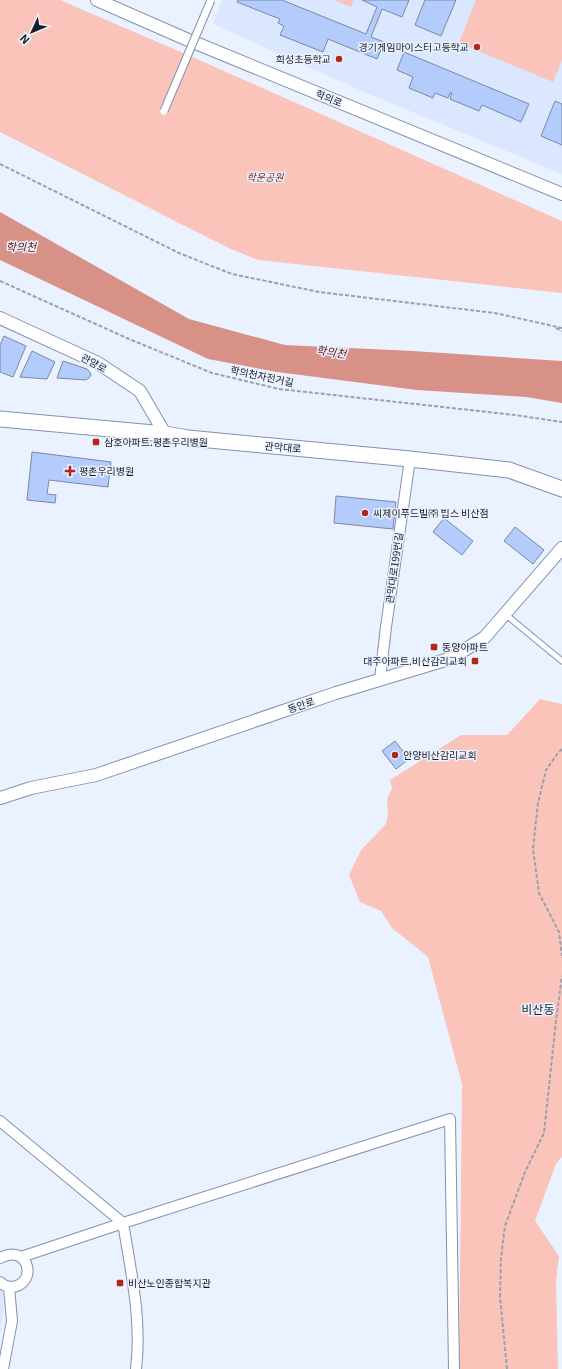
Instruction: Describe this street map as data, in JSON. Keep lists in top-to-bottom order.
{
  "streets": {
    "main road": ["관악대로"],
    "street": [
      "학의로",
      "관양로",
      "관악대로199번길",
      "동안로"
    ],
    "path": ["학의천자전거길"]
  },
  "crossings": [
    ["관양로", "관악대로"],
    ["관악대로", "관악대로199번길"],
    ["관악대로199번길", "동안로"]
  ],
  "districts": ["비산동"],
  "water": ["학의천"],
  "parks": ["학운공원"],
  "places": {
    "other": [
      "경기게임마이스터고등학교",
      "희성초등학교",
      "씨제이푸드빌㈜ 빕스 비산점",
      "안양비산감리교회"
    ],
    "transit": [
      "삼호아파트.평촌우리병원",
      "동양아파트",
      "대주아파트.비산감리교회",
      "비산노인종합복지관"
    ],
    "health": ["평촌우리병원"]
  },
  "north": "bottom left"
}
